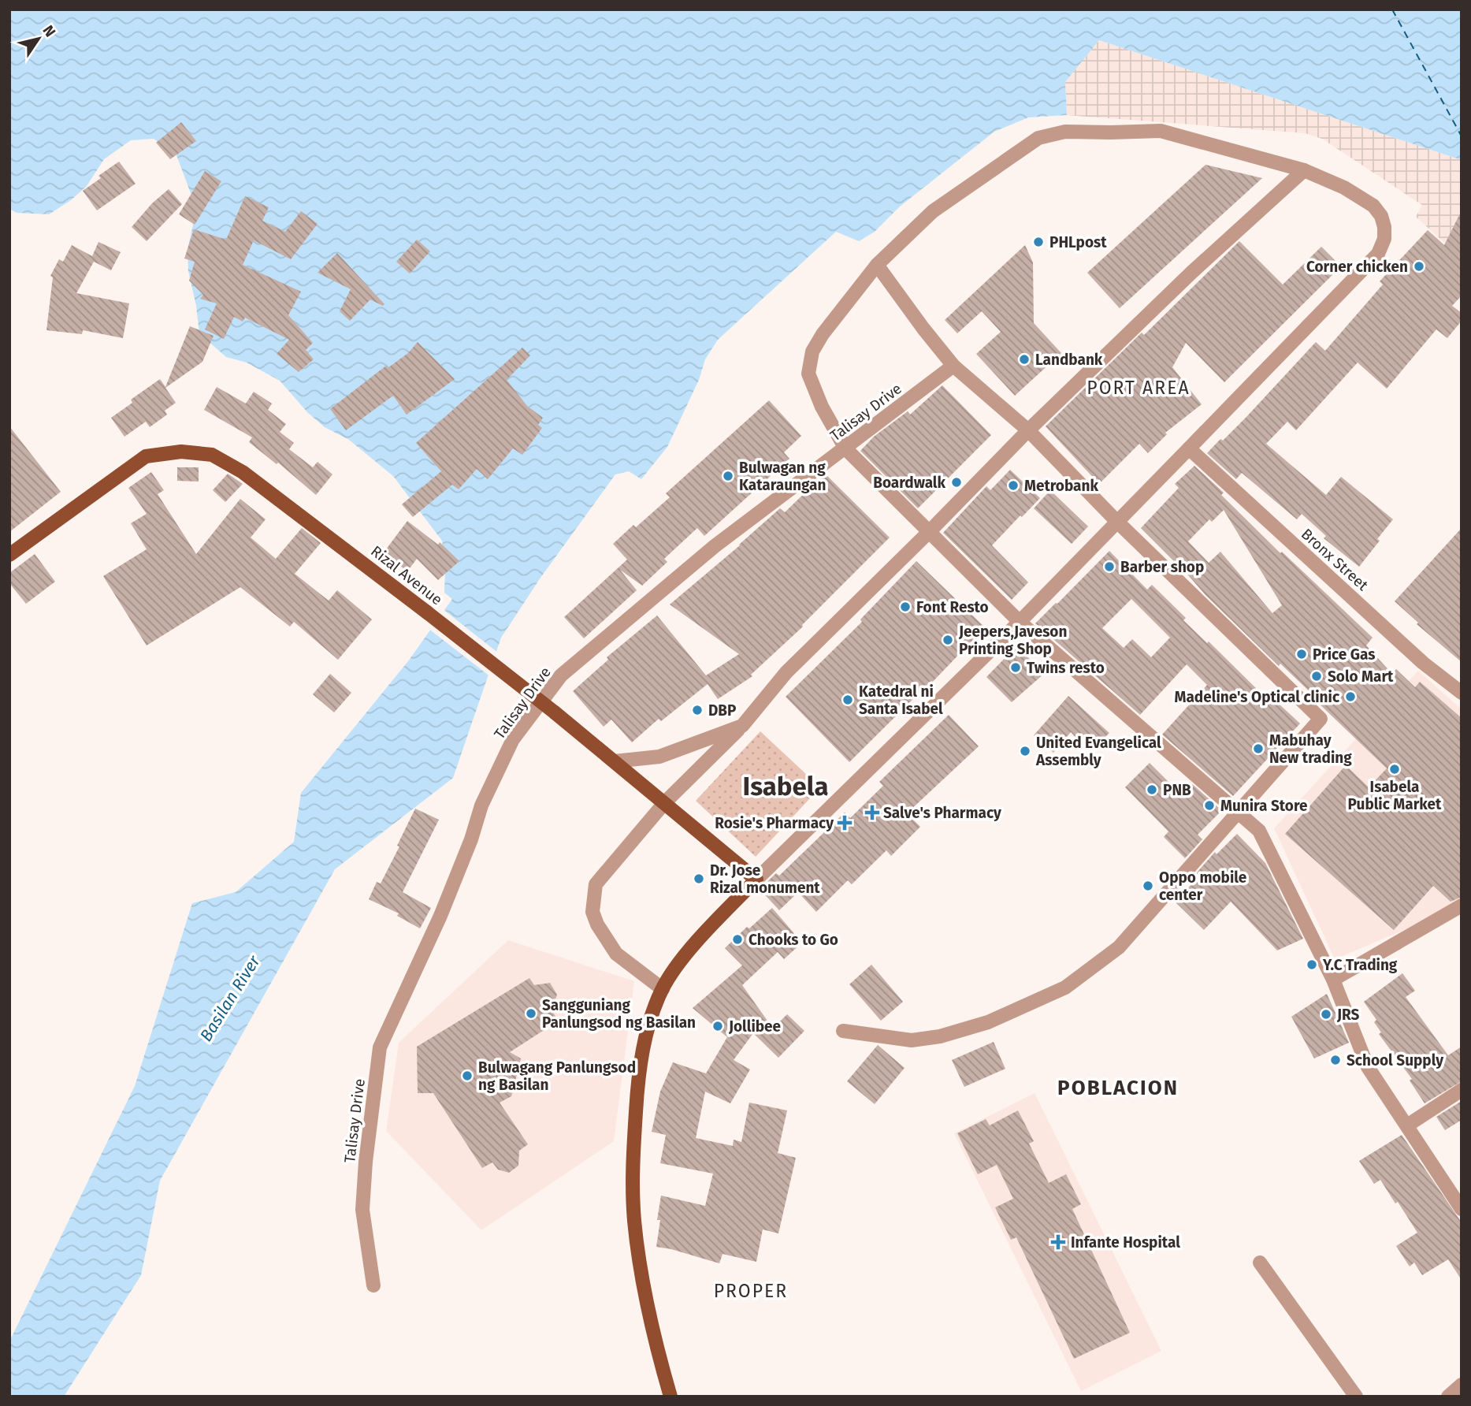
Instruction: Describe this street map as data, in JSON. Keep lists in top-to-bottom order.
{
  "streets": {
    "main road": ["Rizal Avenue"],
    "street": ["Talisay Drive", "Bronx Street"]
  },
  "districts": [
    "PORT AREA",
    "Isabela",
    "POBLACION",
    "PROPER"
  ],
  "water": ["Basilan River"],
  "places": {
    "other": [
      "PHLpost",
      "Corner chicken",
      "Landbank",
      "Bulwagan ng Kataraungan",
      "Boardwalk",
      "Metrobank",
      "Barber shop",
      "Font Resto",
      "Jeepers,Javeson Printing Shop",
      "Price Gas",
      "Twins resto",
      "Solo Mart",
      "Madeline's Optical clinic",
      "Katedral ni Santa Isabel",
      "DBP",
      "Mabuhay New trading",
      "United Evangelical Assembly",
      "Isabela Public Market",
      "PNB",
      "Munira Store",
      "Dr. Jose Rizal monument",
      "Oppo mobile center",
      "Chooks to Go",
      "Y.C Trading",
      "Sangguniang Panlungsod ng Basilan",
      "JRS",
      "Jollibee",
      "School Supply",
      "Bulwagang Panlungsod ng Basilan"
    ],
    "health": ["Salve's Pharmacy", "Rosie's Pharmacy", "Infante Hospital"]
  },
  "north": "top right"
}
